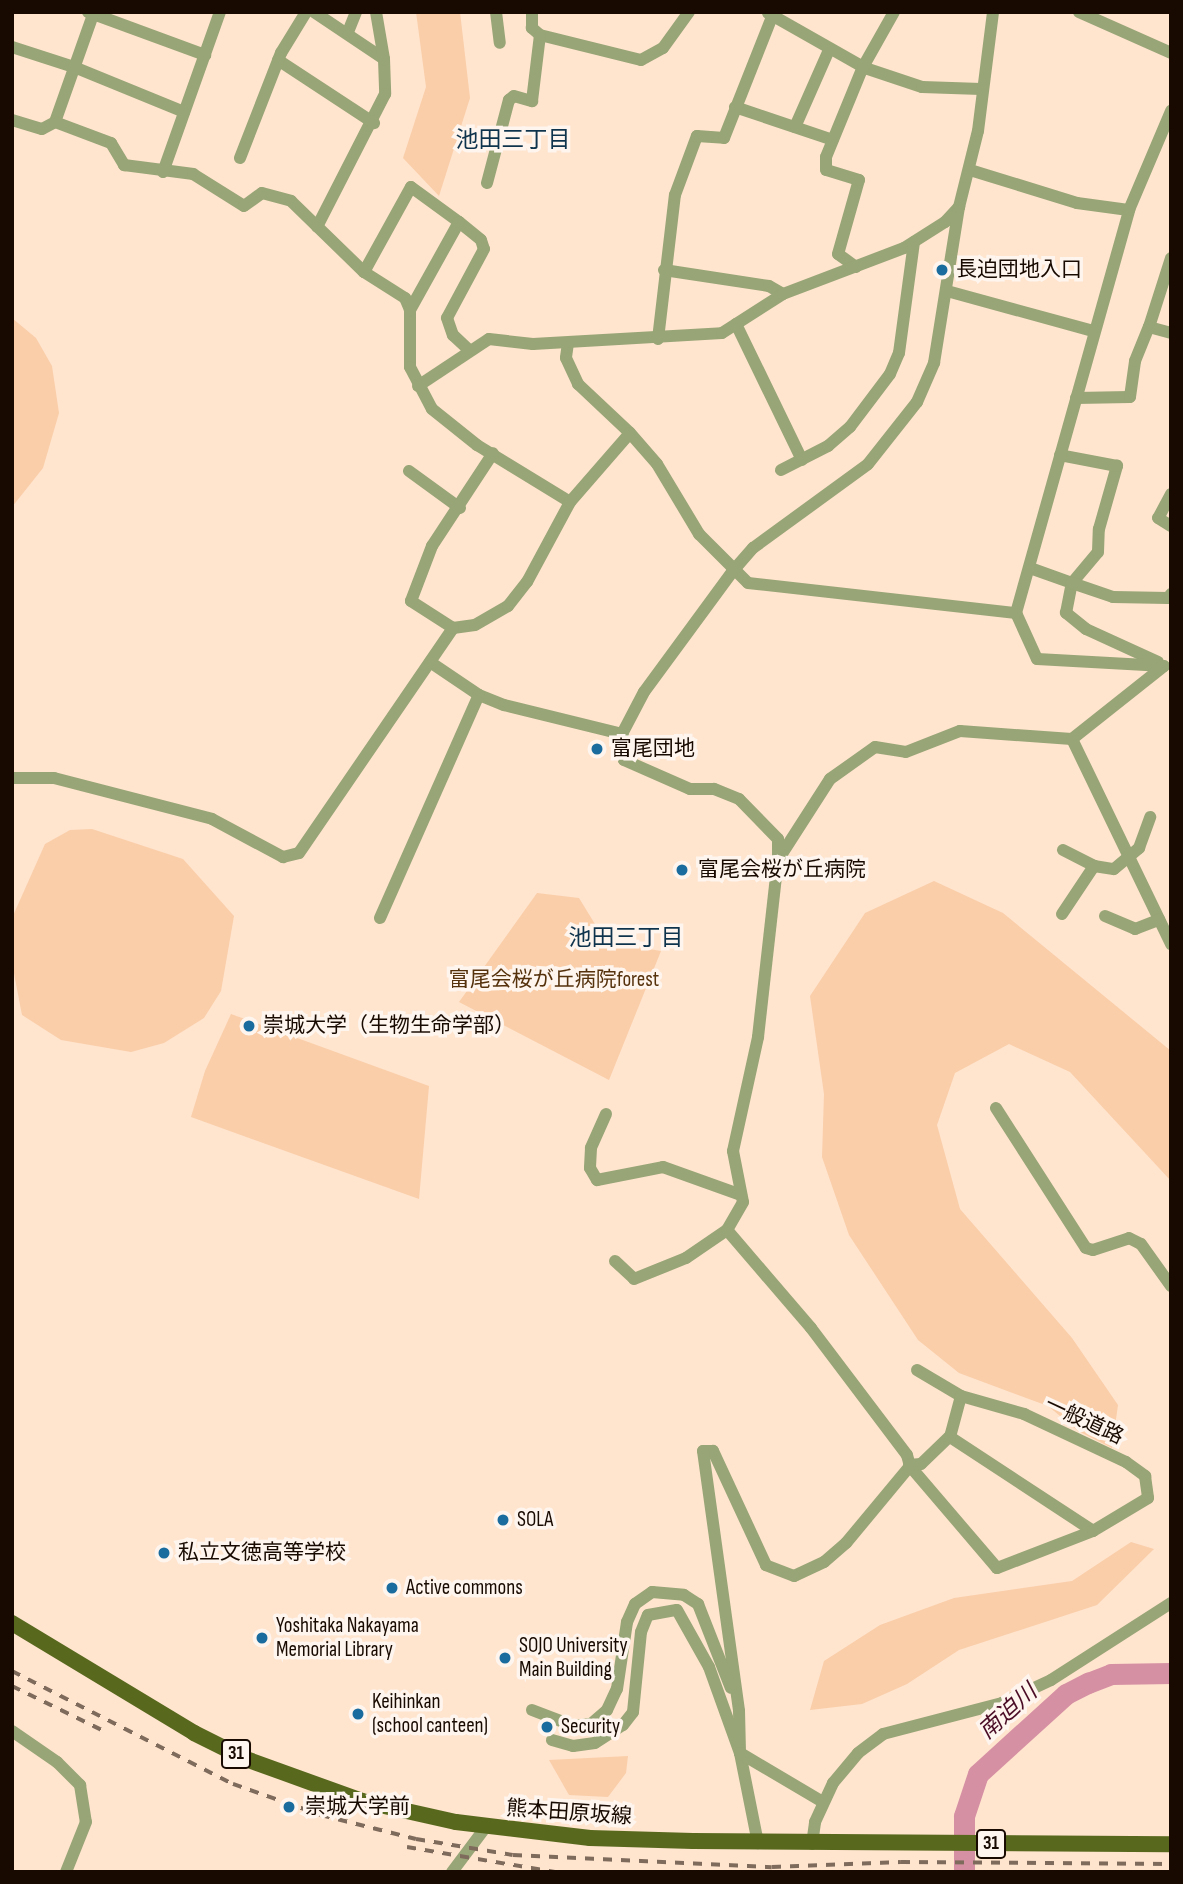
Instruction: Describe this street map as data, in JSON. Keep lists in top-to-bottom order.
{
  "streets": {
    "main road": ["31", "熊本田原坂線"],
    "street": ["一般道路"]
  },
  "districts": ["池田三丁目", "池田三丁目"],
  "water": ["南迫川"],
  "parks": ["富尾会桜が丘病院forest"],
  "places": [
    "長迫団地入口",
    "富尾団地",
    "富尾会桜が丘病院",
    "崇城大学（生物生命学部）",
    "SOLA",
    "私立文徳高等学校",
    "Active commons",
    "Yoshitaka Nakayama Memorial Library",
    "SOJO University Main Building",
    "Keihinkan (school canteen)",
    "Security",
    "崇城大学前"
  ]
}
